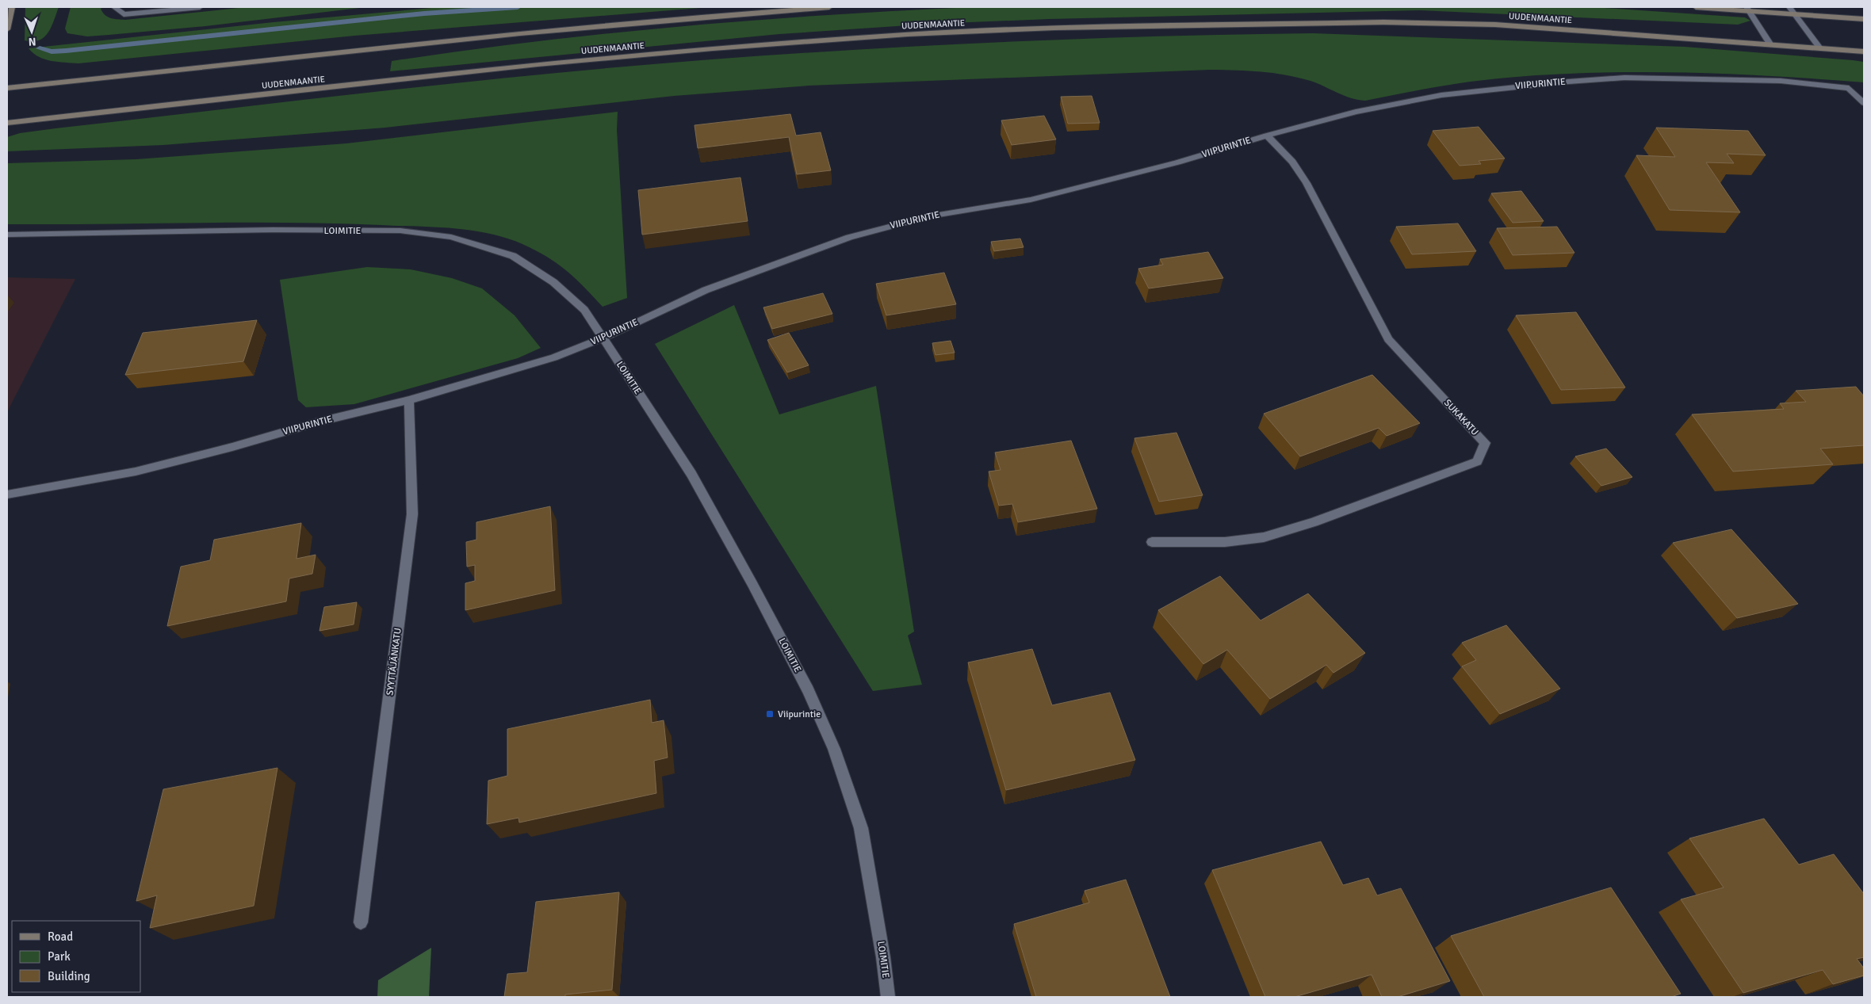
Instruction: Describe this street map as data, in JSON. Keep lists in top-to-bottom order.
{
  "streets": {
    "main road": ["UUDENMAANTIE"],
    "street": [
      "VIIPURINTIE",
      "LOIMITIE",
      "SUKAKATU",
      "SYYTTÄJÄNKATU"
    ]
  },
  "crossings": [
    ["VIIPURINTIE", "LOIMITIE"],
    ["VIIPURINTIE", "SUKAKATU"],
    ["VIIPURINTIE", "SYYTTÄJÄNKATU"]
  ],
  "places": {
    "transit": ["Viipurintie"]
  },
  "legend": ["Road", "Park", "Building"],
  "north": "bottom"
}
